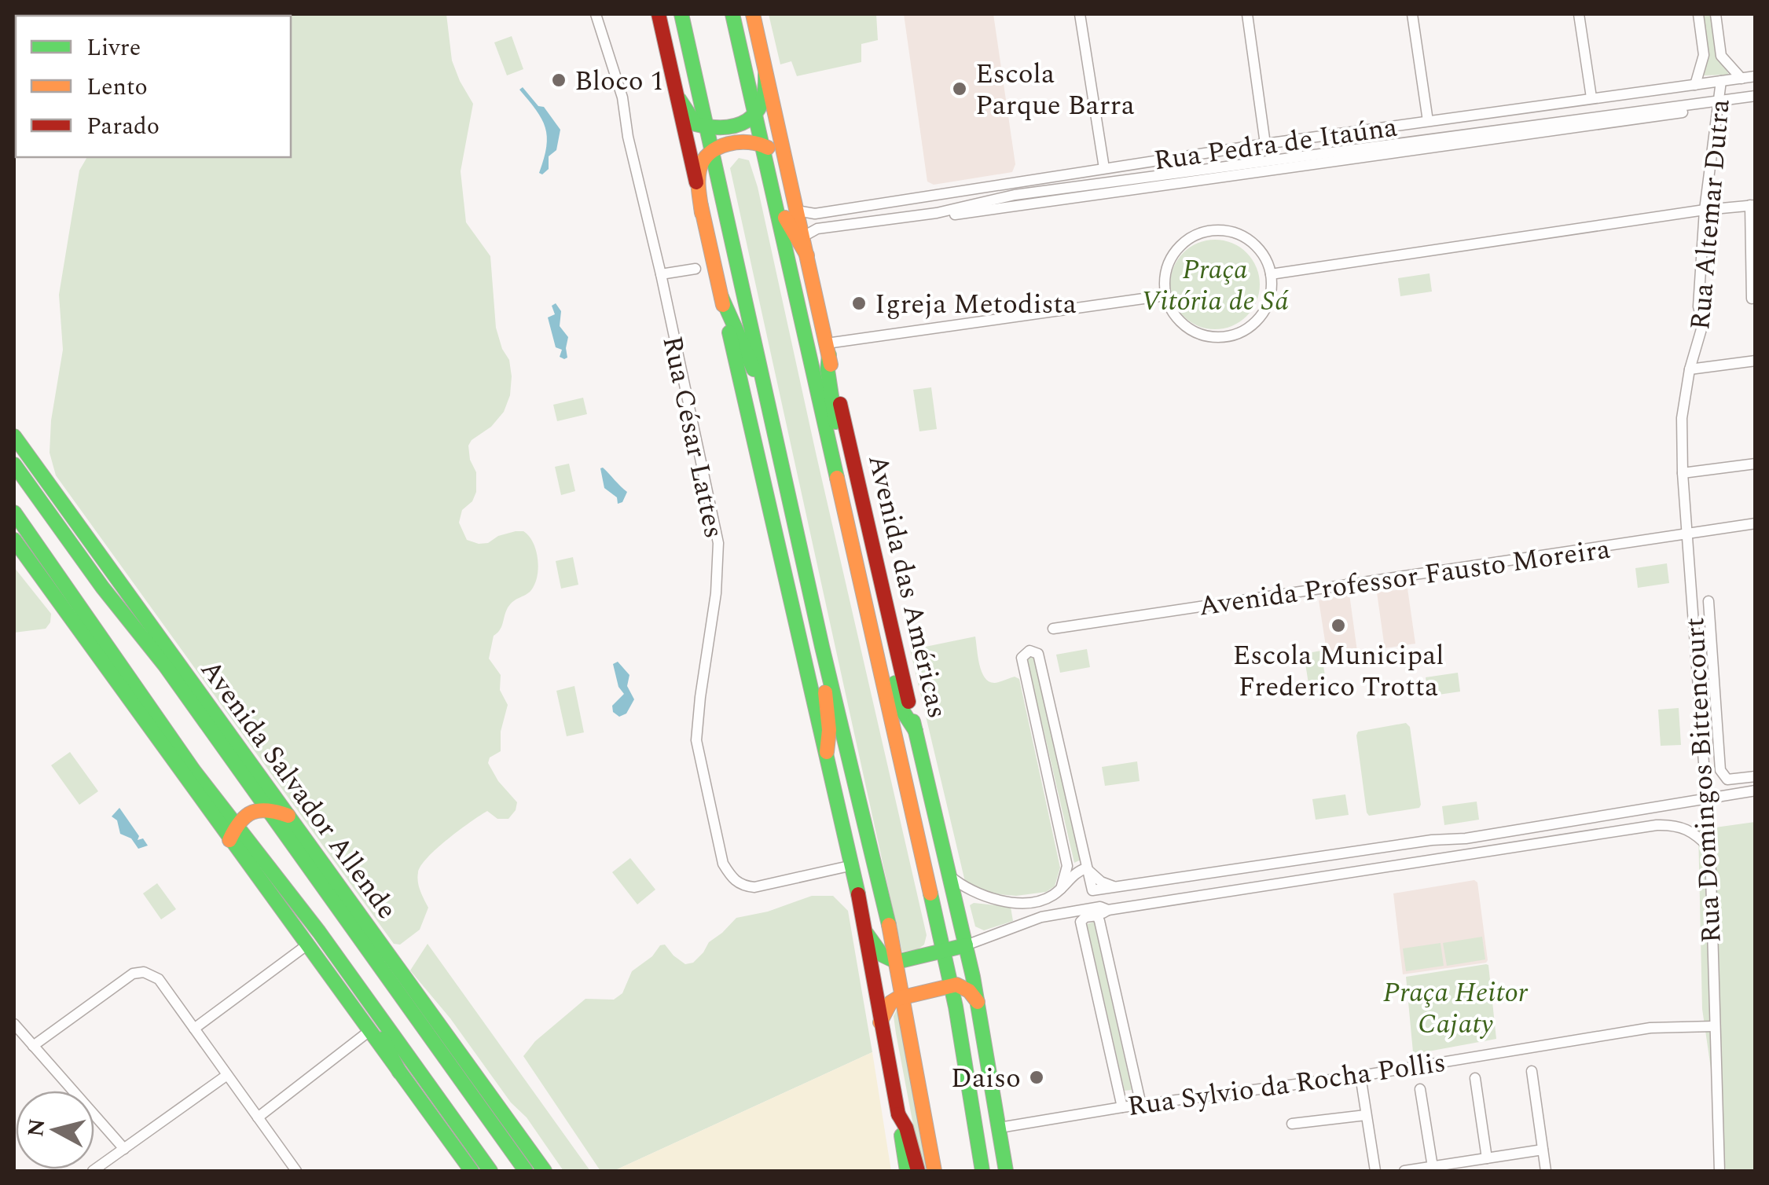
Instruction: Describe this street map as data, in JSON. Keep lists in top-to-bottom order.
{
  "streets": {
    "main road": ["Avenida das Américas", "Avenida Salvador Allende"],
    "street": [
      "Rua Pedra de Itaúna",
      "Rua Altemar Dutra",
      "Rua César Lattes",
      "Avenida Professor Fausto Moreira",
      "Rua Domingos Bittencourt",
      "Rua Sylvio da Rocha Pollis"
    ]
  },
  "crossings": [
    ["Rua Pedra de Itaúna", "Rua Altemar Dutra"],
    ["Rua Pedra de Itaúna", "Avenida das Américas"],
    ["Rua Altemar Dutra", "Avenida Professor Fausto Moreira"],
    ["Rua Altemar Dutra", "Rua Domingos Bittencourt"],
    ["Avenida Professor Fausto Moreira", "Rua Domingos Bittencourt"],
    ["Avenida das Américas", "Rua Sylvio da Rocha Pollis"],
    ["Rua Domingos Bittencourt", "Rua Sylvio da Rocha Pollis"]
  ],
  "parks": ["Praça Vitória de Sá", "Praça Heitor Cajaty"],
  "places": [
    "Bloco 1",
    "Escola Parque Barra",
    "Igreja Metodista",
    "Escola Municipal Frederico Trotta",
    "Daiso"
  ],
  "legend": ["Livre", "Lento", "Parado"],
  "north": "left"
}
